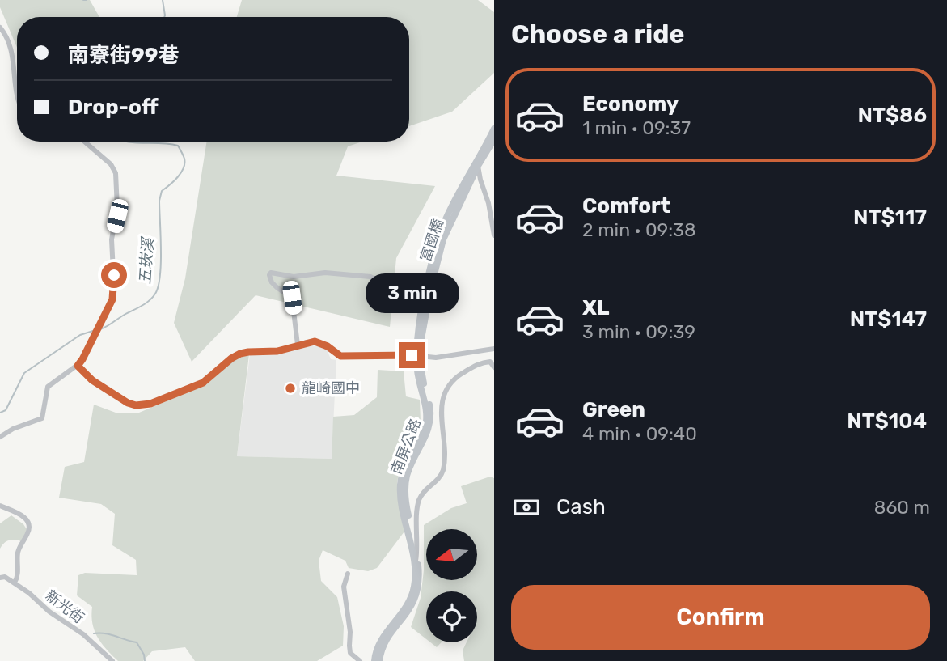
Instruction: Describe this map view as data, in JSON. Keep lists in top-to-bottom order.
{
  "streets": {
    "main road": ["富國橋", "南屏公路"],
    "street": ["新光街"]
  },
  "crossings": [
    ["富國橋", "南屏公路"]
  ],
  "water": ["五崁溪"],
  "places": ["龍崎國中"],
  "north": "left",
  "page": {
    "heading": "Choose a ride",
    "banner": ["南寮街99巷", "Drop-off"],
    "list": [
      {
        "name": "Economy",
        "note": "1 min · 09:37",
        "value": "NT$86"
      },
      {
        "name": "Comfort",
        "note": "2 min · 09:38",
        "value": "NT$117"
      },
      {
        "name": "XL",
        "note": "3 min · 09:39",
        "value": "NT$147"
      },
      {
        "name": "Green",
        "note": "4 min · 09:40",
        "value": "NT$104"
      }
    ],
    "bubble": "3 min",
    "pay": ["Cash", "860 m"],
    "buttons": "Confirm"
  }
}
